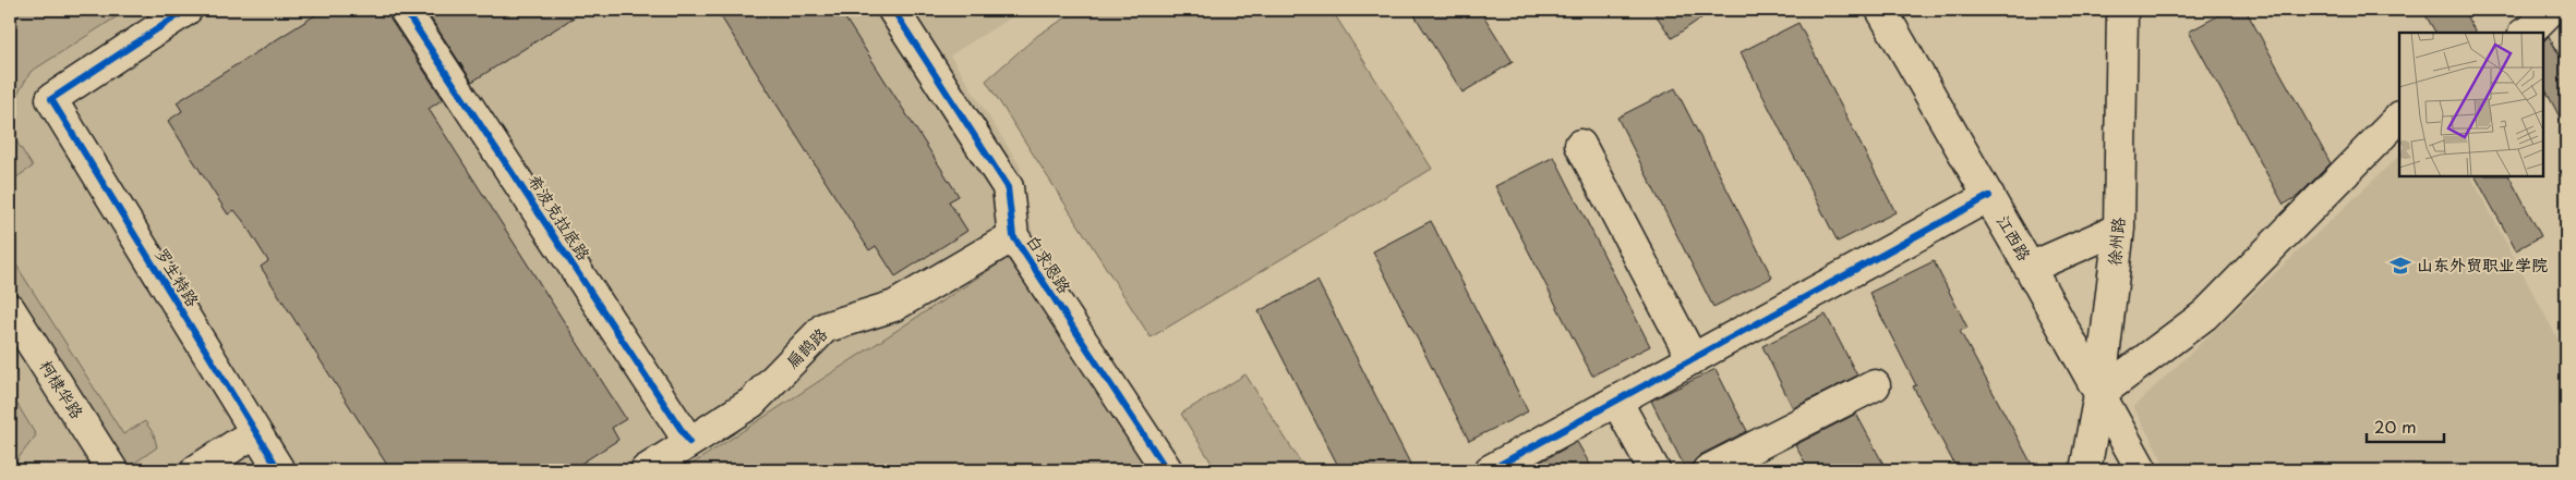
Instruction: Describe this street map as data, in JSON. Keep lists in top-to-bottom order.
{
  "streets": {
    "street": [
      "希波克拉底路",
      "江西路",
      "徐州路",
      "白求恩路",
      "罗生特路",
      "扁鹊路",
      "柯棣华路"
    ]
  },
  "crossings": [
    ["希波克拉底路", "扁鹊路"],
    ["江西路", "徐州路"],
    ["白求恩路", "扁鹊路"]
  ],
  "places": {
    "school or university": ["山东外贸职业学院"]
  },
  "scale_bar": "20 m"
}
